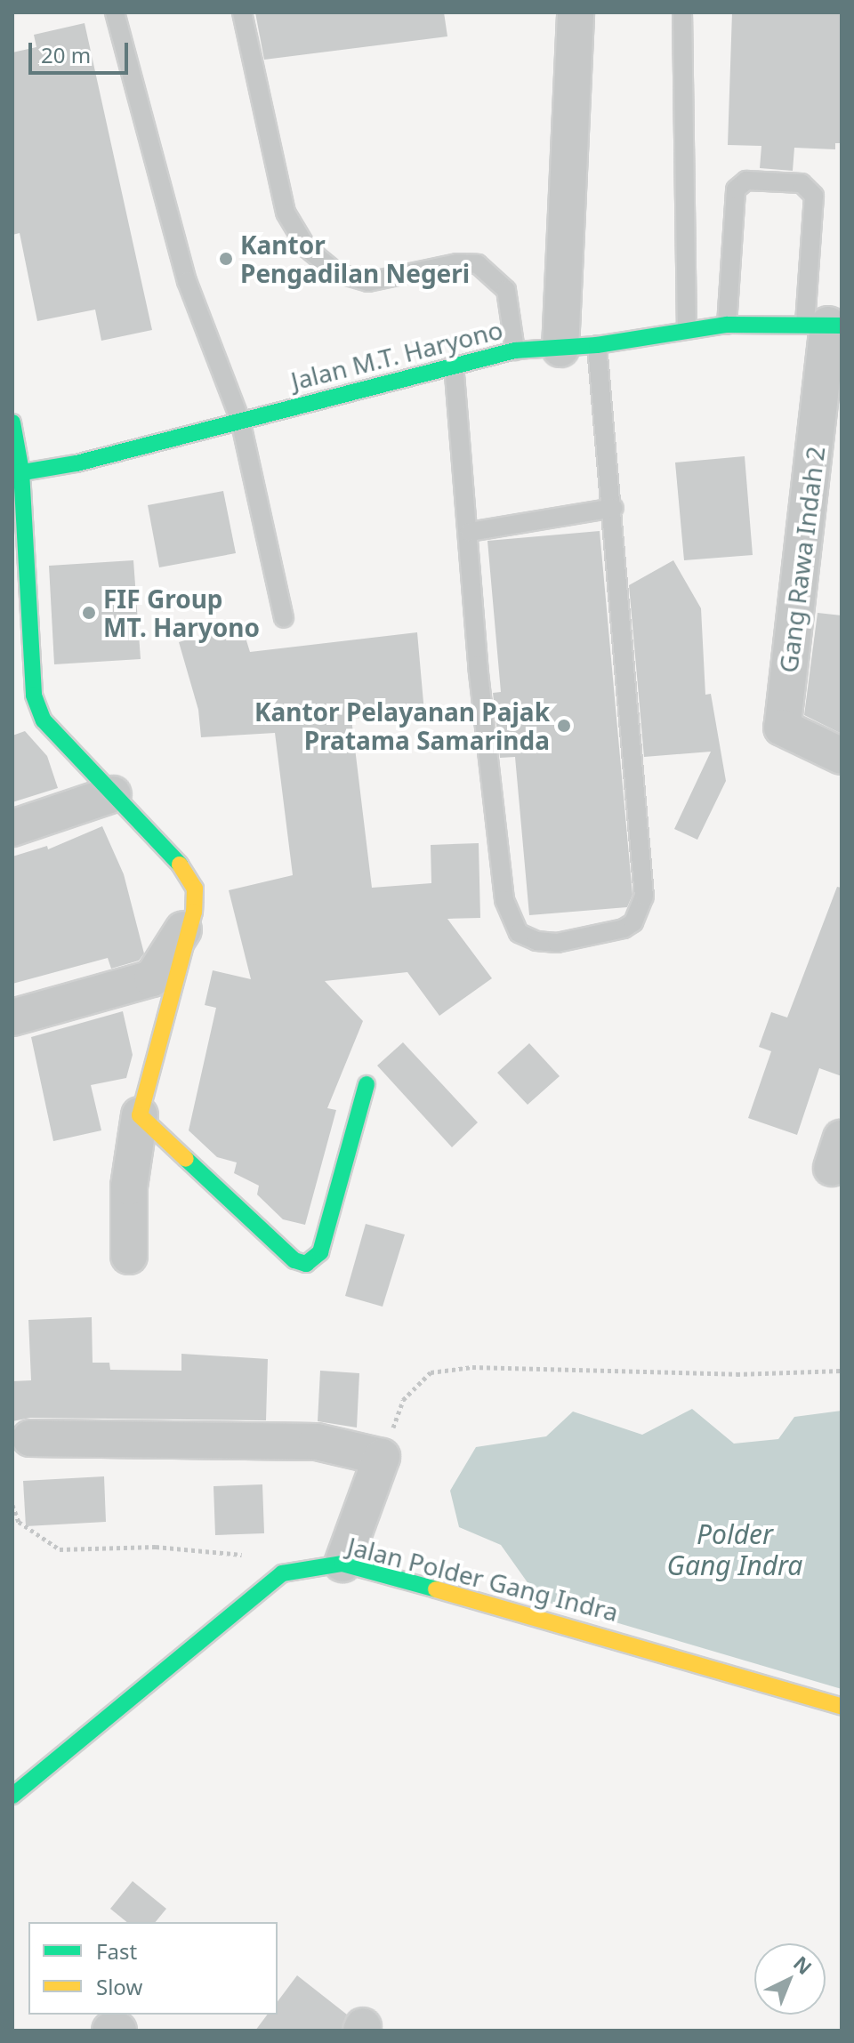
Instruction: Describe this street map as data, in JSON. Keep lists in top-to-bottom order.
{
  "streets": {
    "street": ["Jalan M.T. Haryono", "Gang Rawa Indah 2", "Jalan Polder Gang Indra"]
  },
  "crossings": [
    ["Jalan M.T. Haryono", "Gang Rawa Indah 2"]
  ],
  "water": ["Polder Gang Indra"],
  "places": ["Kantor Pengadilan Negeri", "FIF Group MT. Haryono", "Kantor Pelayanan Pajak Pratama Samarinda"],
  "legend": ["Fast", "Slow"],
  "scale_bar": "20 m",
  "north": "top right"
}
